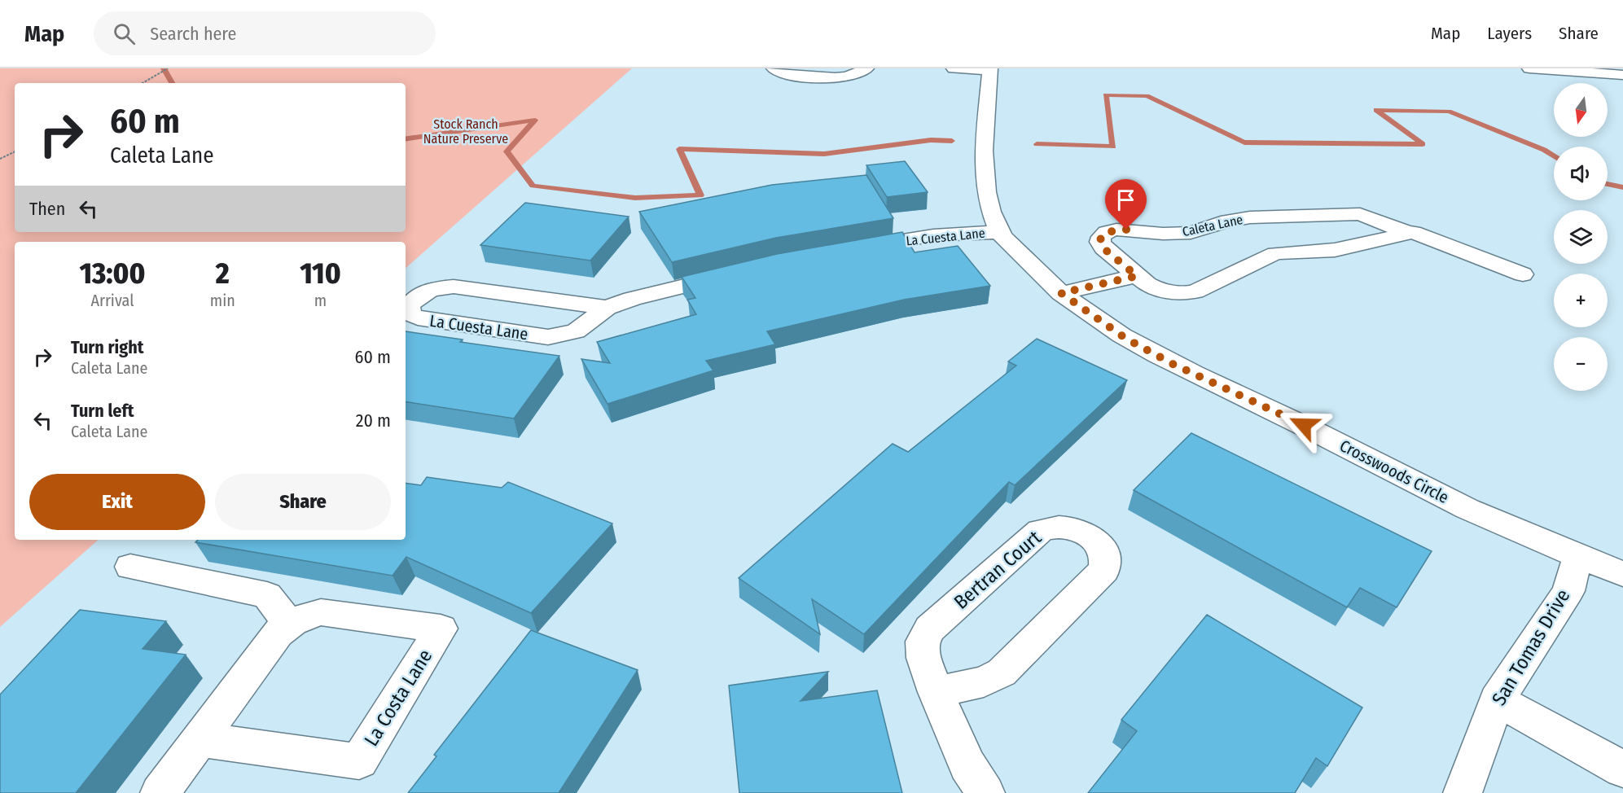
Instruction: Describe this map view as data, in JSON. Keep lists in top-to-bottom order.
{
  "streets": {
    "street": [
      "Caleta Lane",
      "La Cuesta Lane",
      "Crosswoods Circle",
      "Bertran Court",
      "San Tomas Drive",
      "La Costa Lane"
    ]
  },
  "crossings": [
    ["La Cuesta Lane", "Crosswoods Circle"],
    ["Crosswoods Circle", "San Tomas Drive"]
  ],
  "parks": ["Stock Ranch Nature Preserve"],
  "north": "bottom",
  "page": {
    "header": "Map",
    "search": "Search here",
    "nav": ["Map", "Layers", "Share"],
    "map_buttons": ["+", "−"],
    "turn": ["60 m", "Caleta Lane"],
    "then": "Then",
    "eta": [
      "13:00",
      "Arrival",
      "2",
      "min",
      "110",
      "m"
    ],
    "list": [
      {
        "name": "Turn right",
        "note": "Caleta Lane",
        "value": "60 m"
      },
      {
        "name": "Turn left",
        "note": "Caleta Lane",
        "value": "20 m"
      }
    ],
    "buttons": ["Exit", "Share"]
  }
}
